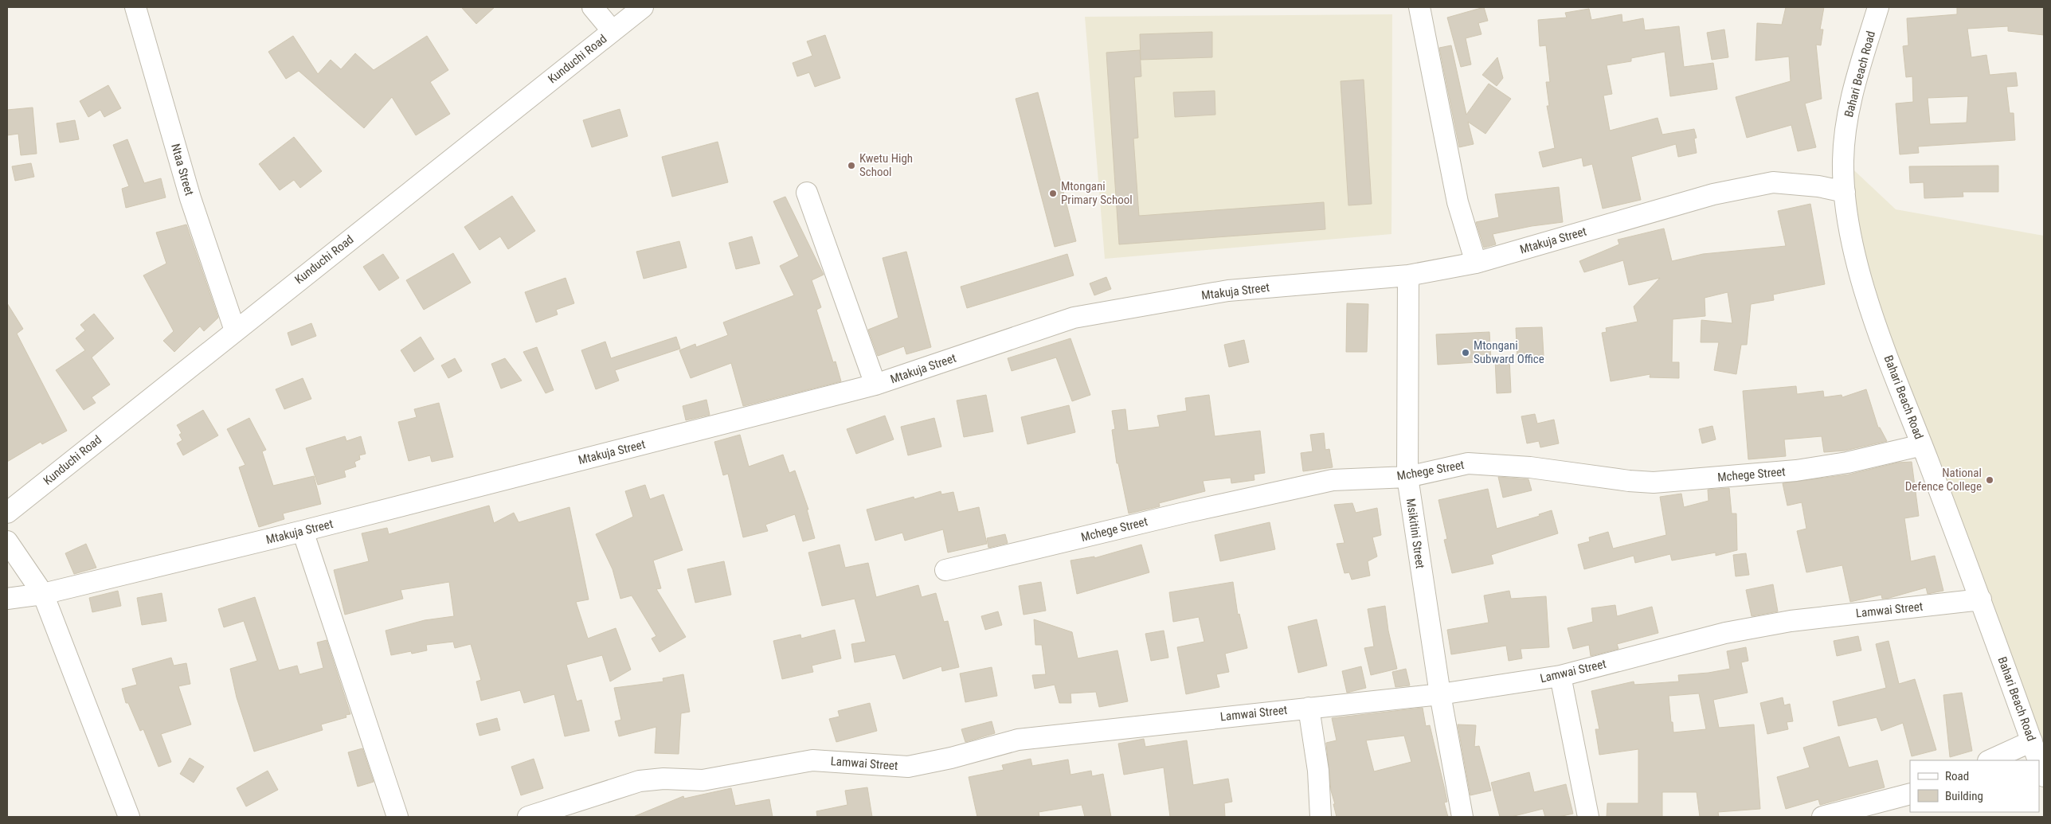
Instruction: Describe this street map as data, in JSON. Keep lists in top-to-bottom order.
{
  "streets": {
    "street": [
      "Kunduchi Road",
      "Bahari Beach Road",
      "Ntaa Street",
      "Mtakuja Street",
      "Mchege Street",
      "Msikitini Street",
      "Lamwai Street"
    ]
  },
  "crossings": [
    ["Kunduchi Road", "Ntaa Street"],
    ["Bahari Beach Road", "Mtakuja Street"],
    ["Bahari Beach Road", "Mchege Street"],
    ["Bahari Beach Road", "Lamwai Street"],
    ["Mtakuja Street", "Msikitini Street"],
    ["Mchege Street", "Msikitini Street"],
    ["Msikitini Street", "Lamwai Street"]
  ],
  "places": [
    "Kwetu High School",
    "Mtongani Primary School",
    "Mtongani Subward Office",
    "National Defence College"
  ],
  "legend": ["Road", "Building"]
}
